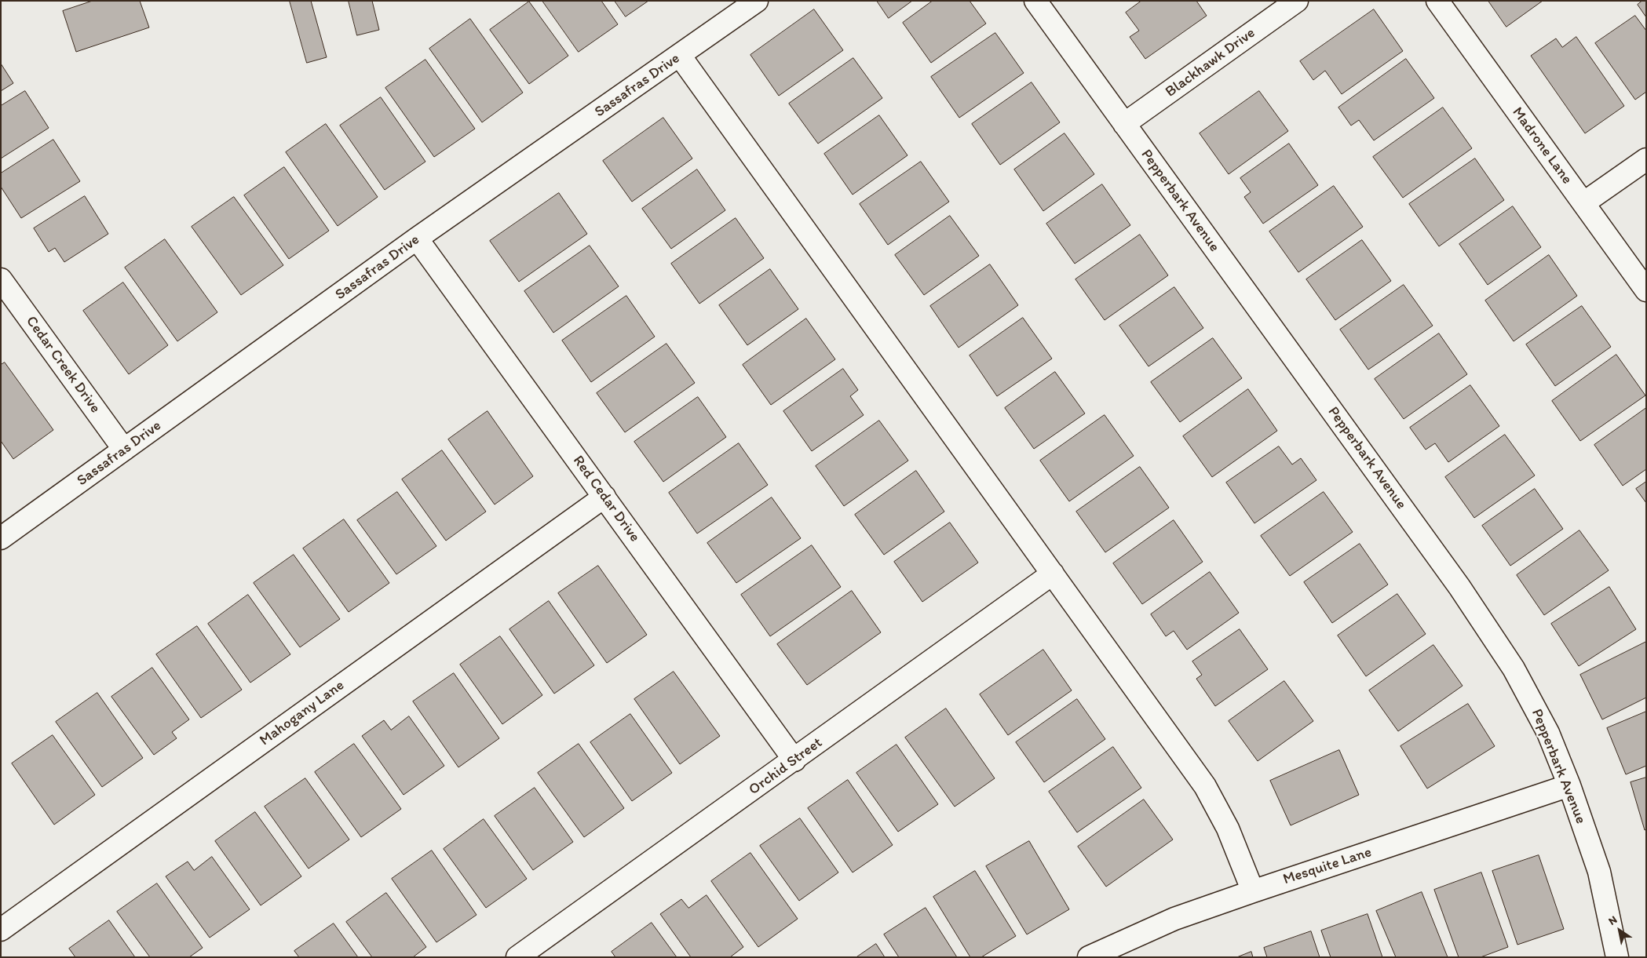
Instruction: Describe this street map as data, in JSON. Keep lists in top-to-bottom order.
{
  "streets": {
    "street": [
      "Blackhawk Drive",
      "Sassafras Drive",
      "Madrone Lane",
      "Pepperbark Avenue",
      "Cedar Creek Drive",
      "Red Cedar Drive",
      "Mahogany Lane",
      "Orchid Street",
      "Mesquite Lane"
    ]
  },
  "crossings": [
    ["Blackhawk Drive", "Pepperbark Avenue"],
    ["Sassafras Drive", "Cedar Creek Drive"],
    ["Sassafras Drive", "Red Cedar Drive"],
    ["Pepperbark Avenue", "Mesquite Lane"],
    ["Red Cedar Drive", "Mahogany Lane"],
    ["Red Cedar Drive", "Orchid Street"]
  ],
  "north": "top left"
}
